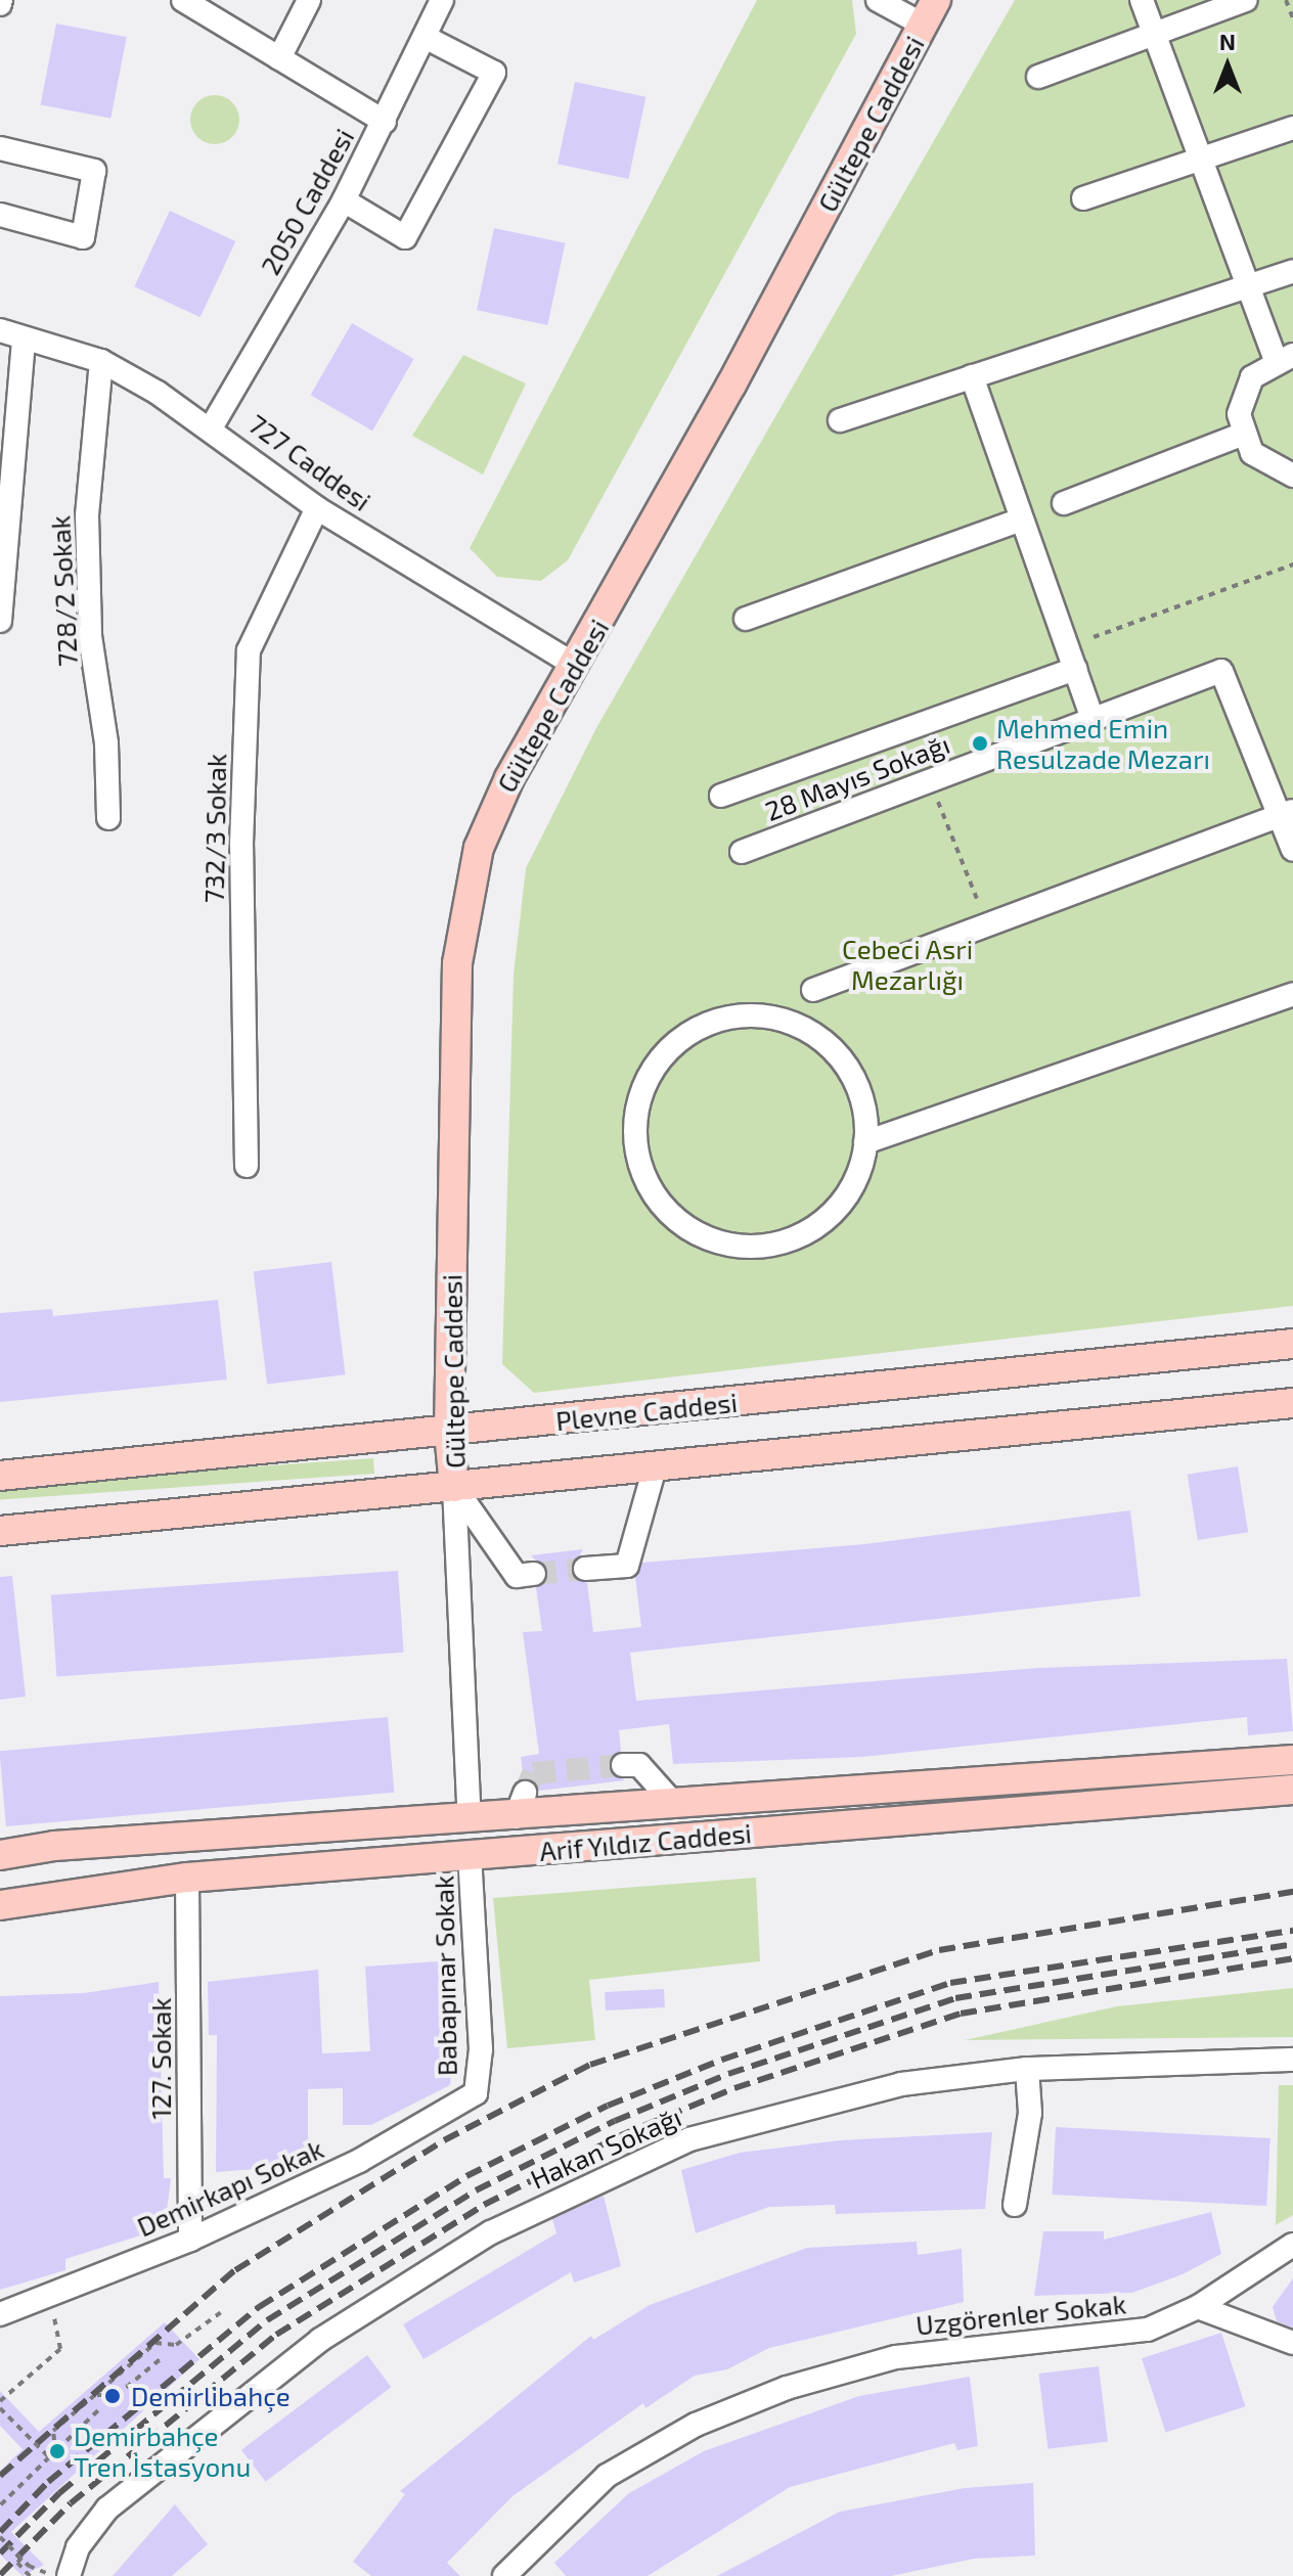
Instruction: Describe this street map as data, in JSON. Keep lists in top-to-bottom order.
{
  "streets": {
    "main road": ["Gültepe Caddesi", "Plevne Caddesi", "Arif Yıldız Caddesi"],
    "street": [
      "2050 Caddesi",
      "727 Caddesi",
      "728/2 Sokak",
      "28 Mayıs Sokağı",
      "732/3 Sokak",
      "Babapınar Sokak",
      "127. Sokak",
      "Hakan Sokağı",
      "Demirkapı Sokak",
      "Uzgörenler Sokak"
    ]
  },
  "crossings": [
    ["Gültepe Caddesi", "727 Caddesi"],
    ["Gültepe Caddesi", "Plevne Caddesi"],
    ["2050 Caddesi", "727 Caddesi"],
    ["727 Caddesi", "728/2 Sokak"],
    ["727 Caddesi", "732/3 Sokak"],
    ["Arif Yıldız Caddesi", "Babapınar Sokak"],
    ["Arif Yıldız Caddesi", "127. Sokak"],
    ["Babapınar Sokak", "Demirkapı Sokak"],
    ["127. Sokak", "Demirkapı Sokak"]
  ],
  "parks": ["Cebeci Asri Mezarlığı"],
  "places": ["Mehmed Emin Resulzade Mezarı", "Demirlibahçe", "Demirbahçe Tren İstasyonu"],
  "north": "top"
}
